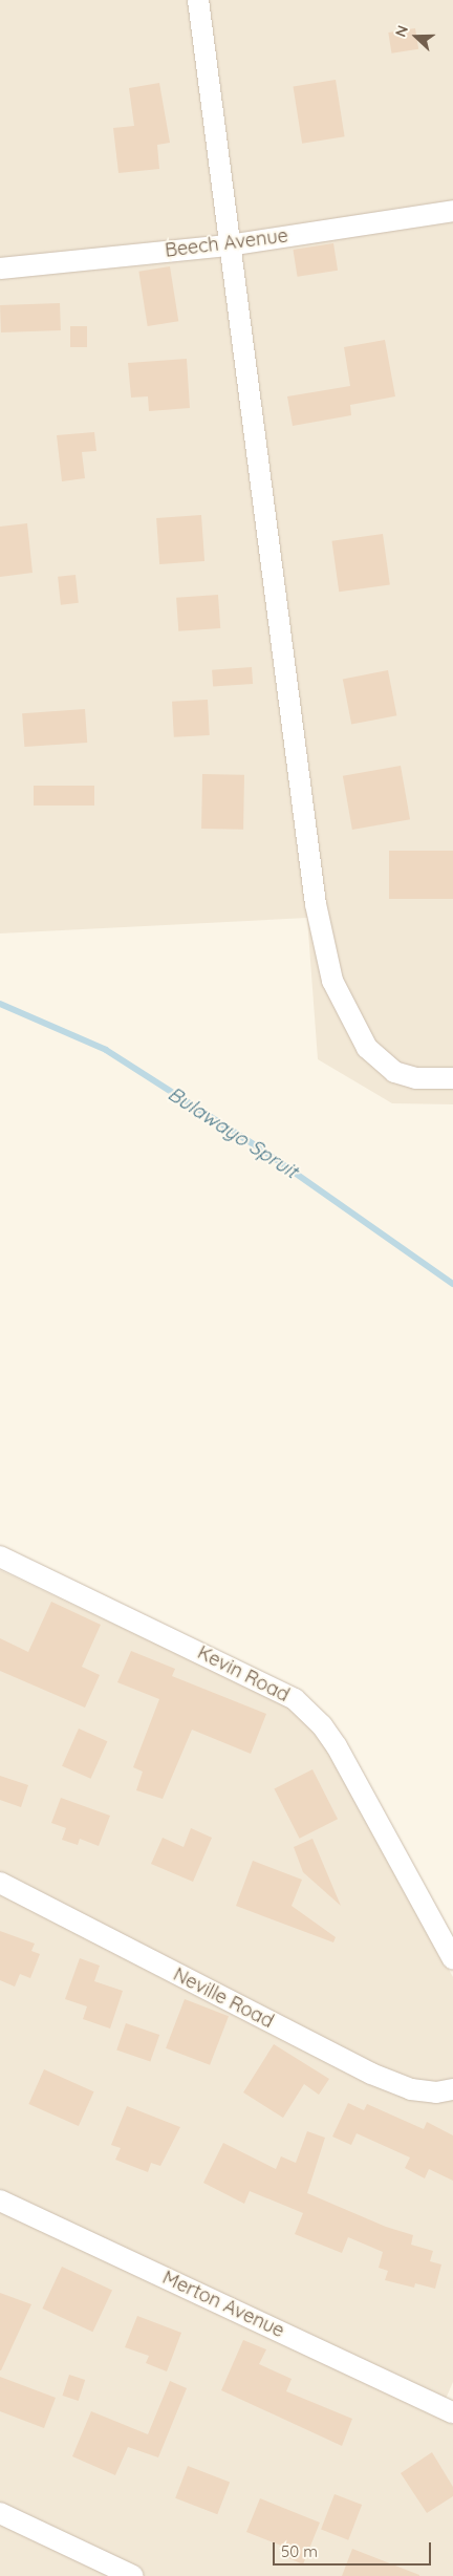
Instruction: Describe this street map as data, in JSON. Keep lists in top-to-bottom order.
{
  "streets": {
    "street": [
      "Beech Avenue",
      "Kevin Road",
      "Neville Road",
      "Merton Avenue"
    ]
  },
  "water": ["Bulawayo Spruit"],
  "scale_bar": "50 m",
  "north": "left"
}
